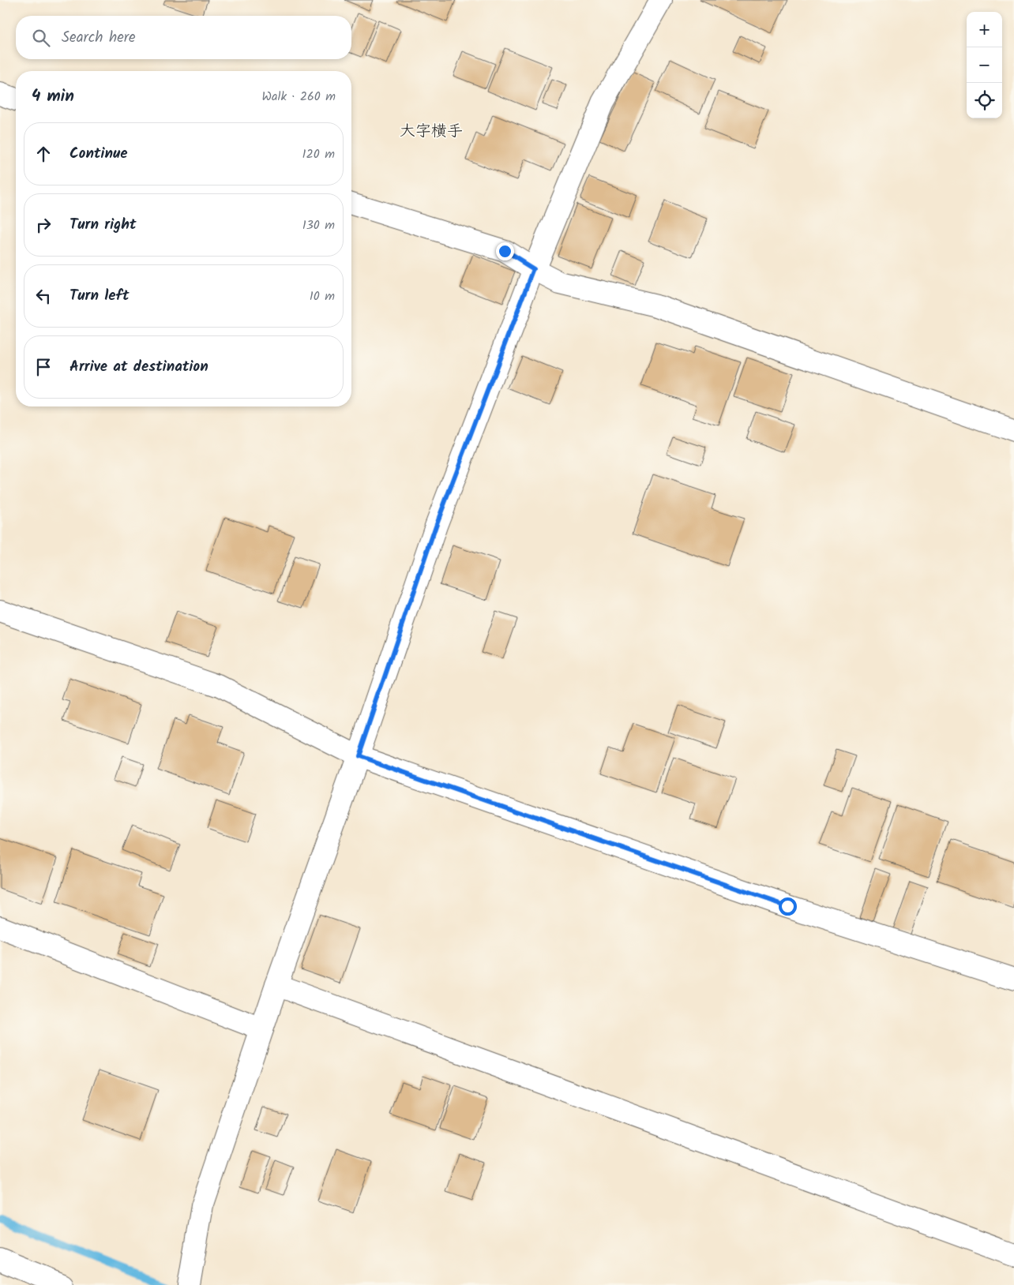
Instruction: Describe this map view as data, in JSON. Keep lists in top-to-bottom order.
{
  "districts": ["大字横手"],
  "page": {
    "map_buttons": ["+", "−"],
    "search": "Search here",
    "heading": ["4 min", "Walk · 260 m"],
    "list": [
      ["Continue", "120 m"],
      ["Turn right", "130 m"],
      ["Turn left", "10 m"],
      "Arrive at destination"
    ]
  }
}
